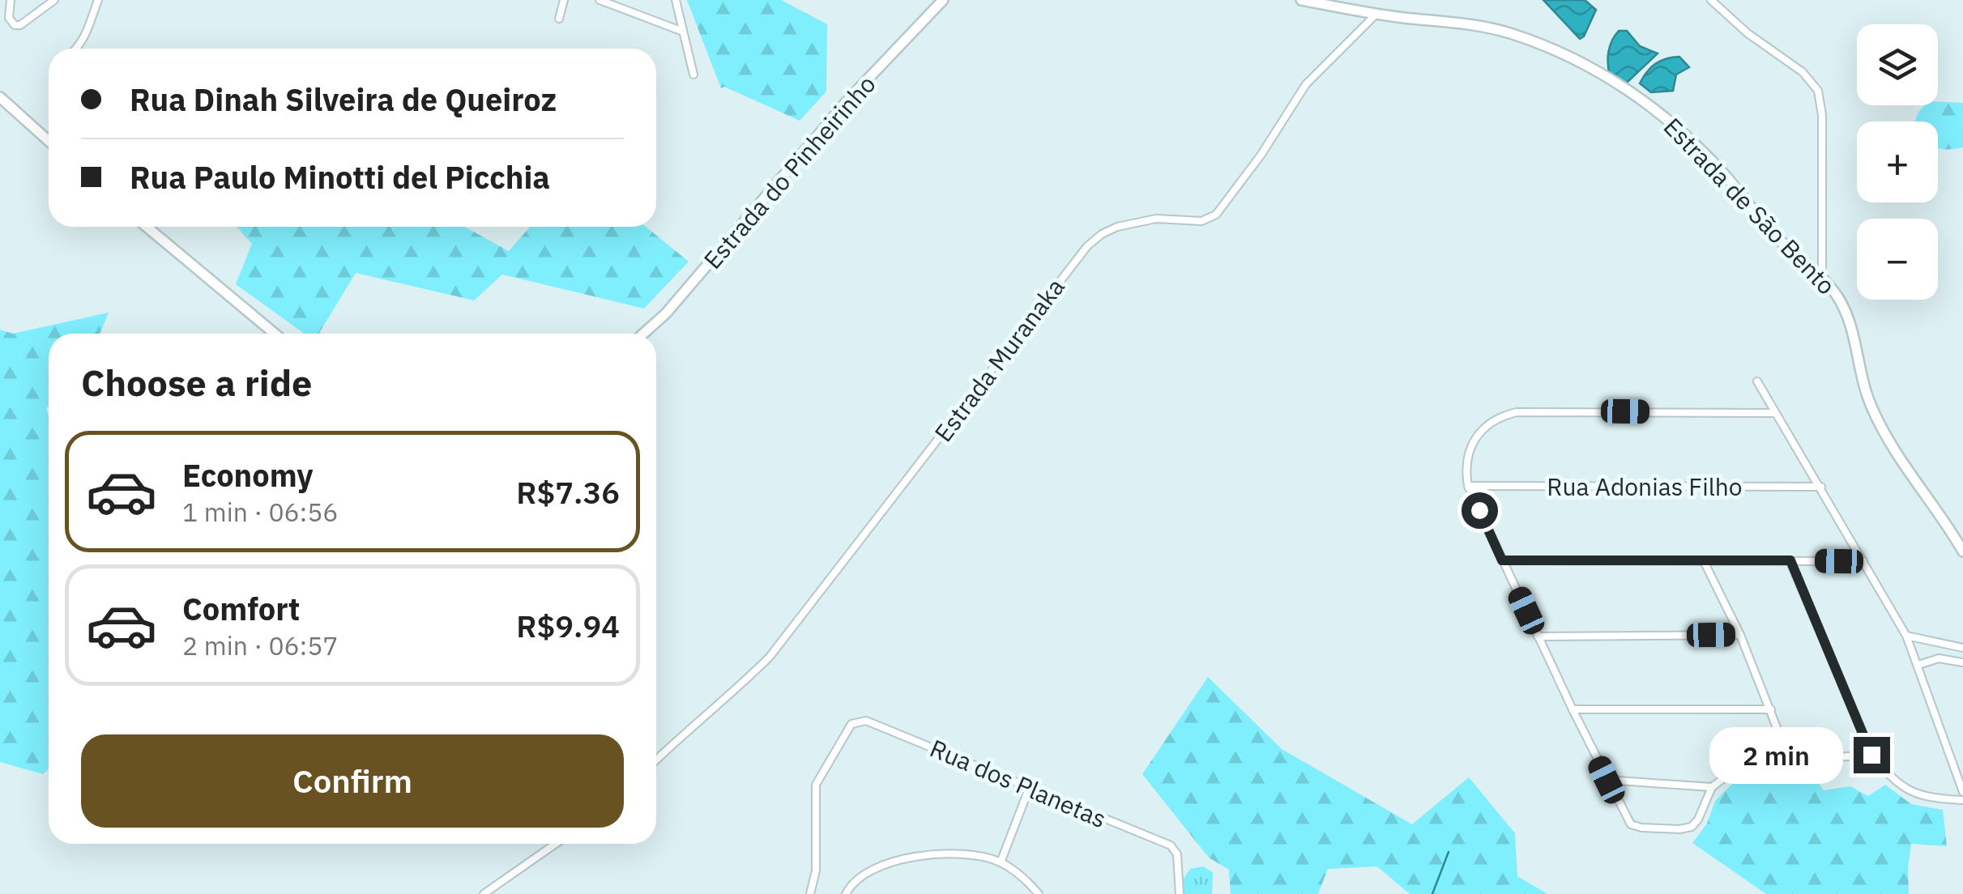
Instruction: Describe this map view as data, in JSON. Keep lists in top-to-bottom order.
{
  "streets": {
    "street": [
      "Estrada do Pinheirinho",
      "Estrada de São Bento",
      "Estrada Muranaka",
      "Rua Adonias Filho",
      "Rua dos Planetas"
    ]
  },
  "crossings": [
    ["Estrada de São Bento", "Estrada Muranaka"]
  ],
  "page": {
    "map_buttons": ["+", "−"],
    "banner": ["Rua Dinah Silveira de Queiroz", "Rua Paulo Minotti del Picchia"],
    "heading": "Choose a ride",
    "list": [
      {
        "name": "Economy",
        "note": "1 min · 06:56",
        "value": "R$7.36"
      },
      {
        "name": "Comfort",
        "note": "2 min · 06:57",
        "value": "R$9.94"
      }
    ],
    "buttons": "Confirm",
    "bubble": "2 min"
  }
}
